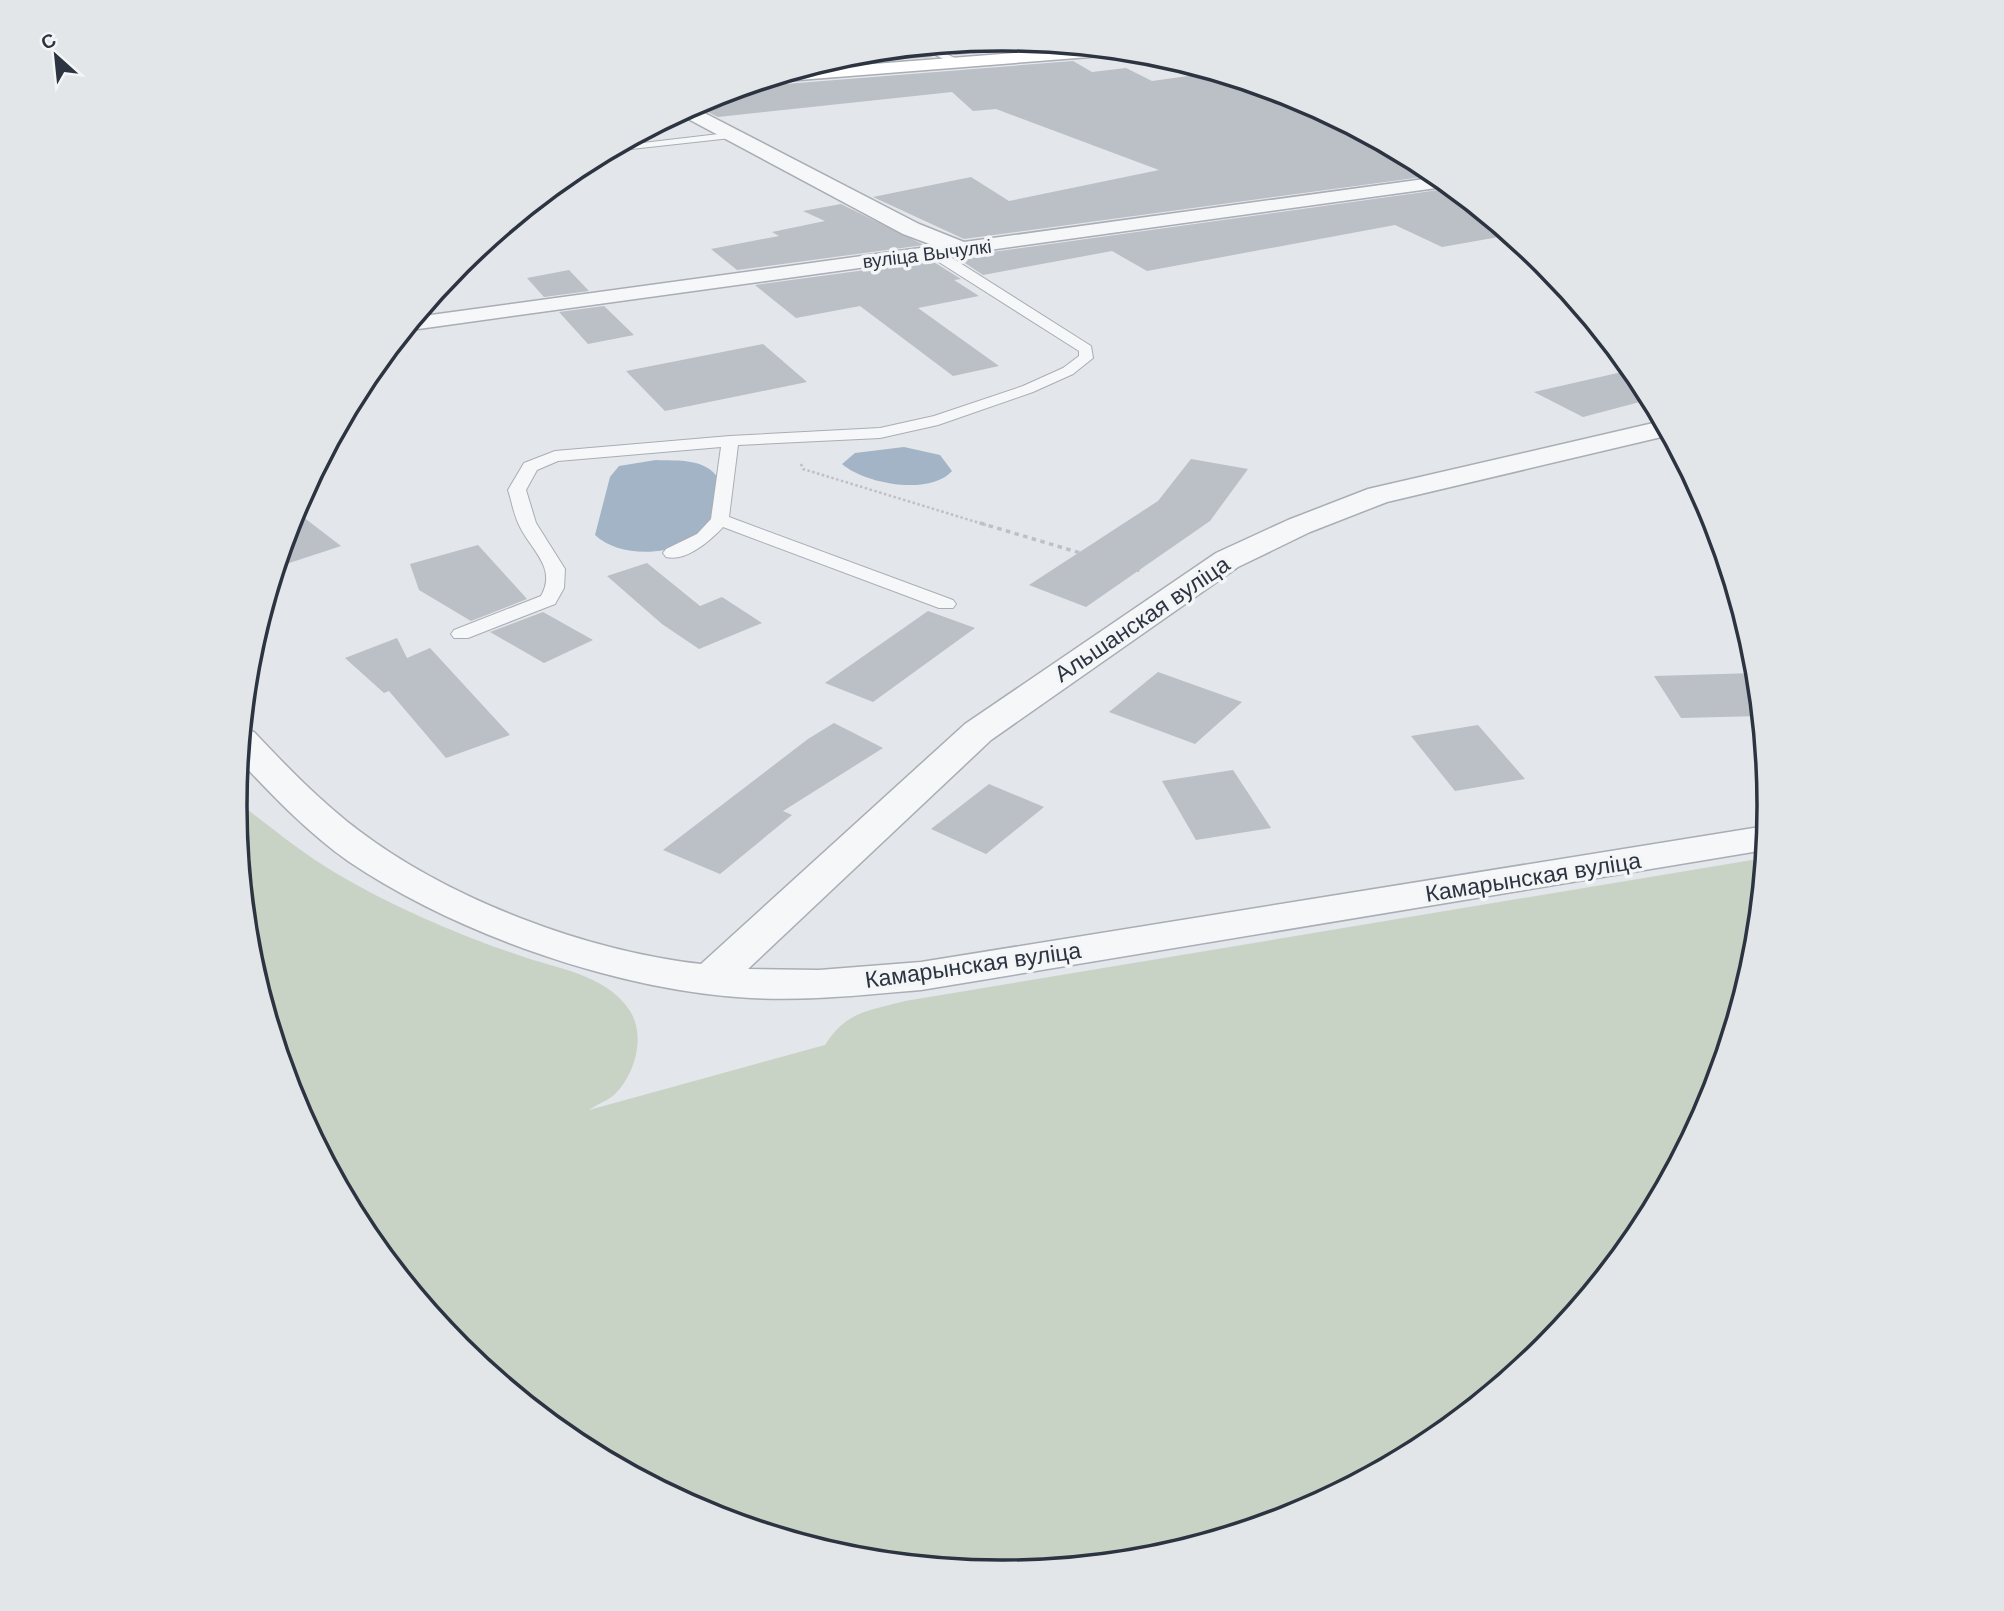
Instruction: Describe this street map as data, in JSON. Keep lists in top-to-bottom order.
{
  "streets": {
    "street": ["вуліца Вычулкі", "Альшанская вуліца", "Камарынская вуліца"]
  },
  "crossings": [
    ["Альшанская вуліца", "Камарынская вуліца"]
  ],
  "north": "top left"
}
